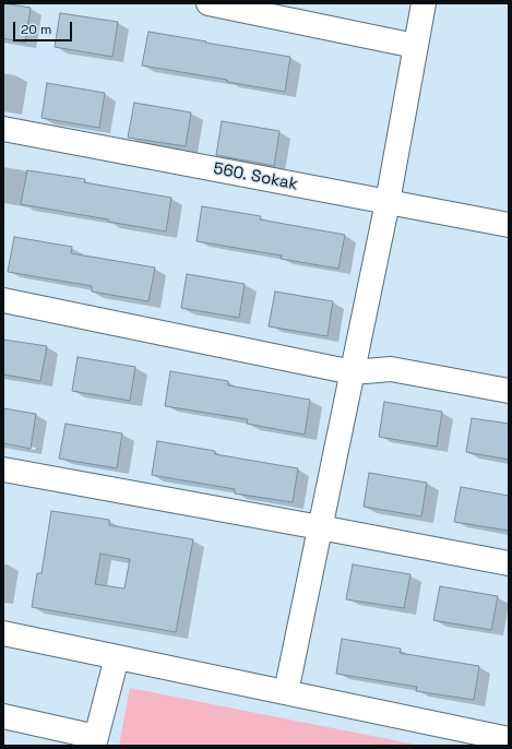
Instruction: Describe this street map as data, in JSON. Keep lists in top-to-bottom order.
{
  "streets": {
    "street": ["560. Sokak"]
  },
  "scale_bar": "20 m"
}
